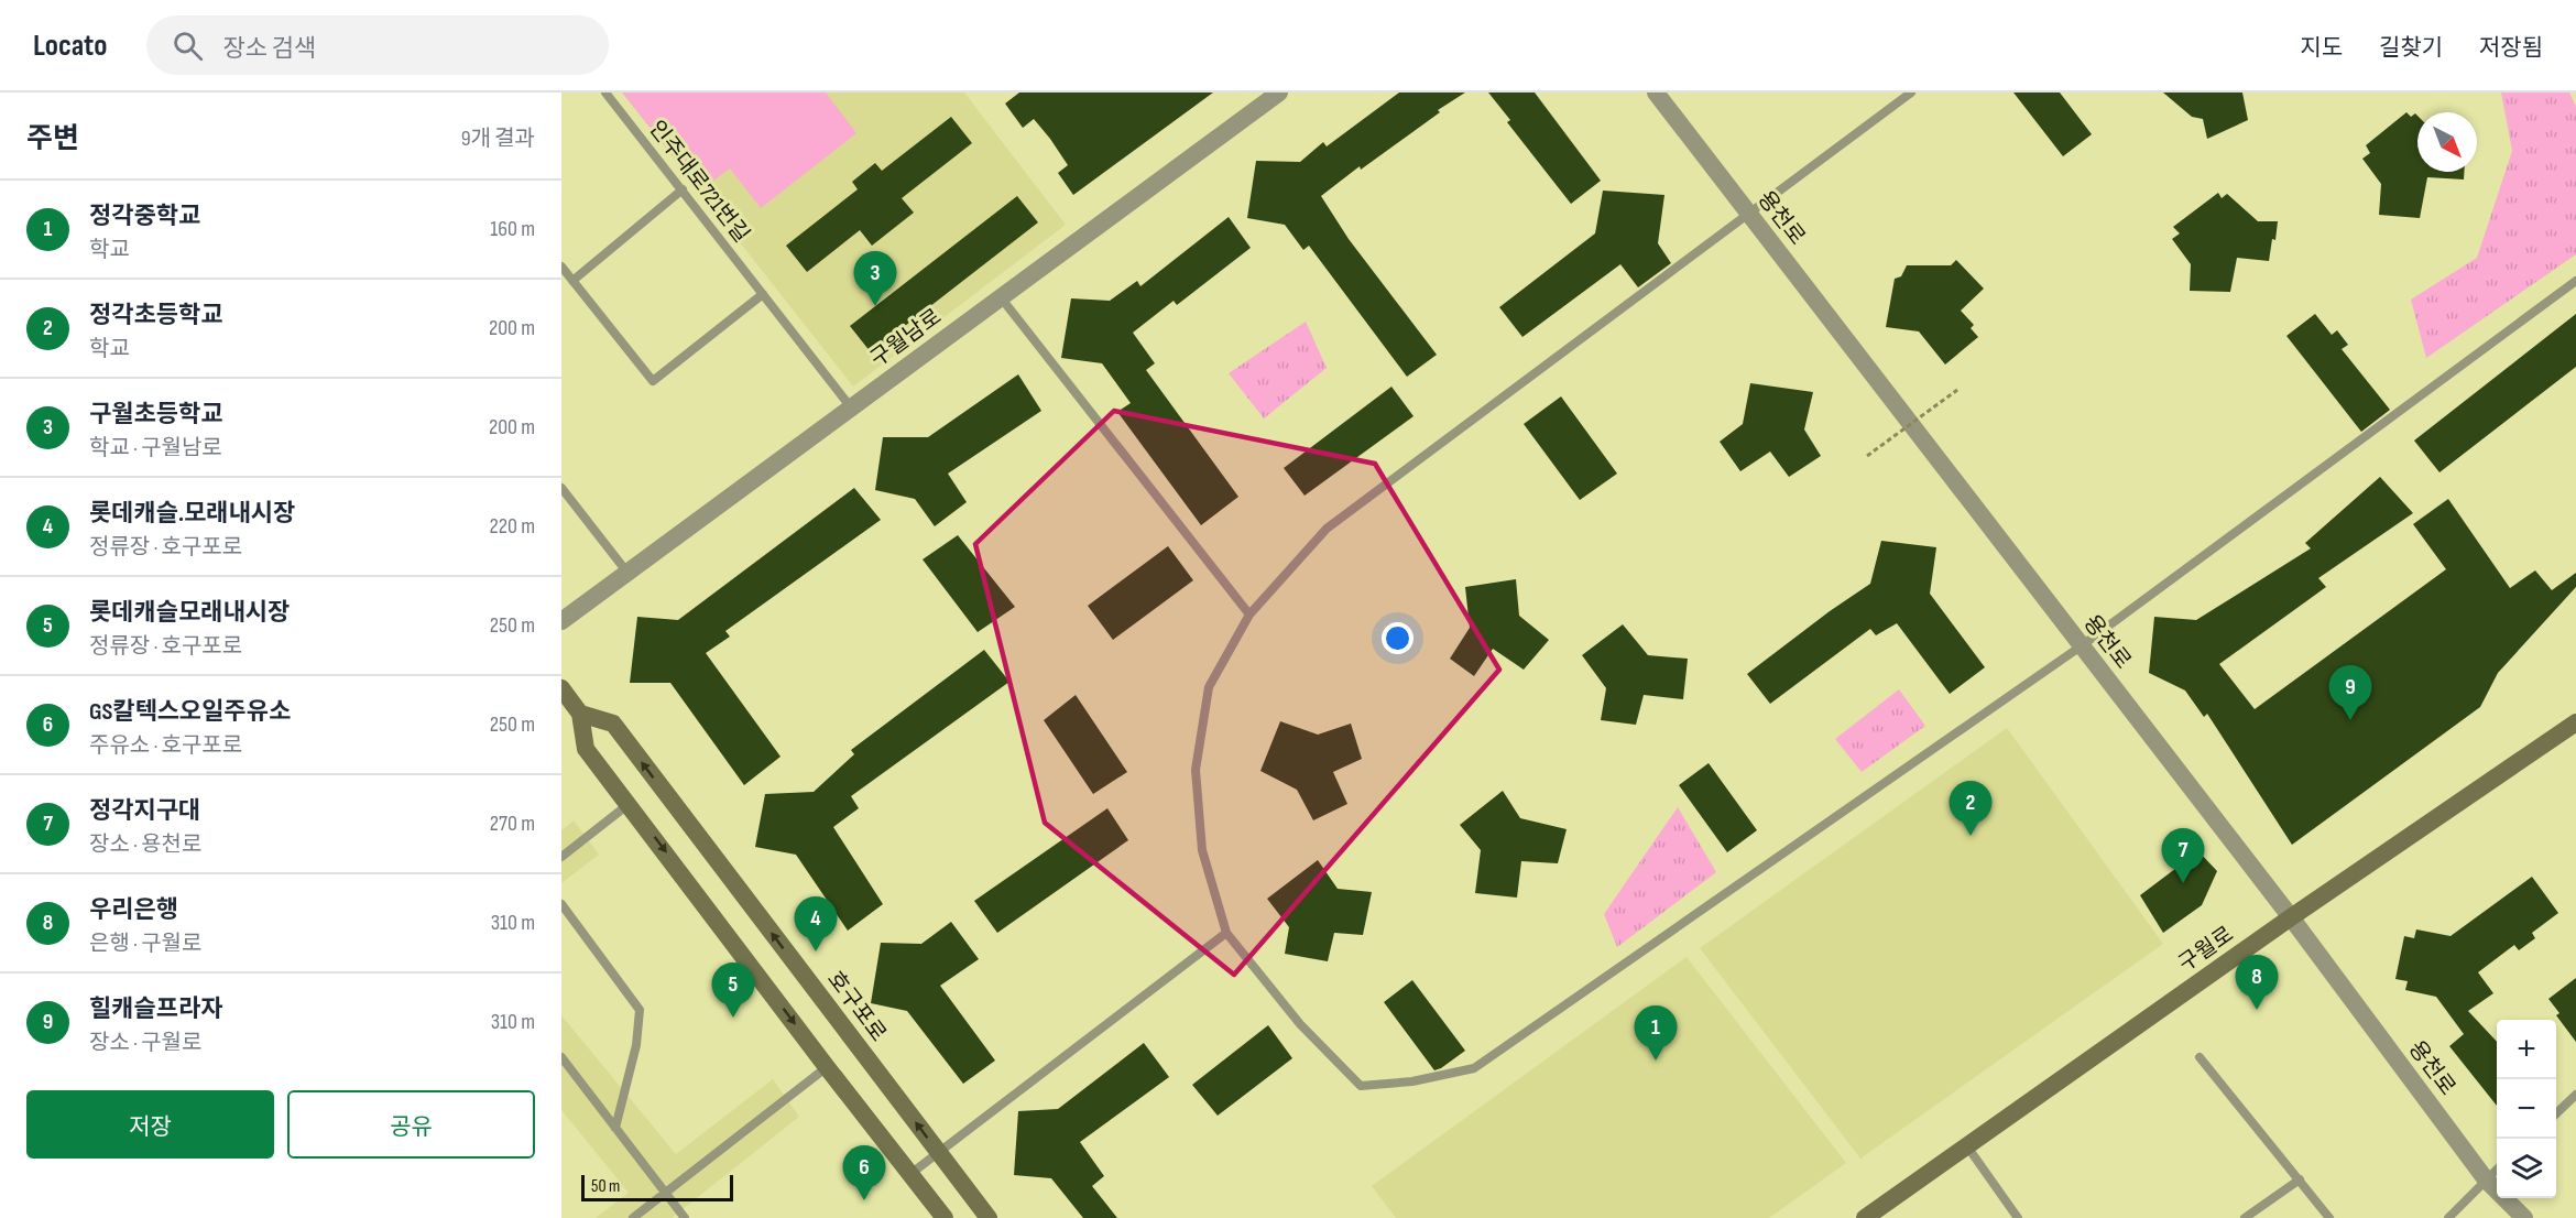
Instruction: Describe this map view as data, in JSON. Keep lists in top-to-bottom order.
{
  "streets": {
    "main road": ["구월로", "호구포로"],
    "street": ["용천로", "구월남로"],
    "lane": ["인주대로721번길"]
  },
  "crossings": [
    ["인주대로721번길", "구월남로"],
    ["용천로", "구월로"]
  ],
  "scale_bar": "50 m",
  "north": "bottom right",
  "page": {
    "header": "Locato",
    "search": "장소 검색",
    "nav": ["지도", "길찾기", "저장됨"],
    "heading": ["주변", "9개 결과"],
    "list": [
      {
        "mark": "1",
        "name": "정각중학교",
        "note": "학교",
        "value": "160 m"
      },
      {
        "mark": "2",
        "name": "정각초등학교",
        "note": "학교",
        "value": "200 m"
      },
      {
        "mark": "3",
        "name": "구월초등학교",
        "note": "학교 · 구월남로",
        "value": "200 m"
      },
      {
        "mark": "4",
        "name": "롯데캐슬.모래내시장",
        "note": "정류장 · 호구포로",
        "value": "220 m"
      },
      {
        "mark": "5",
        "name": "롯데캐슬모래내시장",
        "note": "정류장 · 호구포로",
        "value": "250 m"
      },
      {
        "mark": "6",
        "name": "GS칼텍스오일주유소",
        "note": "주유소 · 호구포로",
        "value": "250 m"
      },
      {
        "mark": "7",
        "name": "정각지구대",
        "note": "장소 · 용천로",
        "value": "270 m"
      },
      {
        "mark": "8",
        "name": "우리은행",
        "note": "은행 · 구월로",
        "value": "310 m"
      },
      {
        "mark": "9",
        "name": "힐캐슬프라자",
        "note": "장소 · 구월로",
        "value": "310 m"
      }
    ],
    "pins": [
      "3",
      "9",
      "2",
      "7",
      "4",
      "8",
      "5",
      "1",
      "6"
    ],
    "map_buttons": ["+", "−"],
    "buttons": ["저장", "공유"],
    "scale": "50 m"
  }
}
